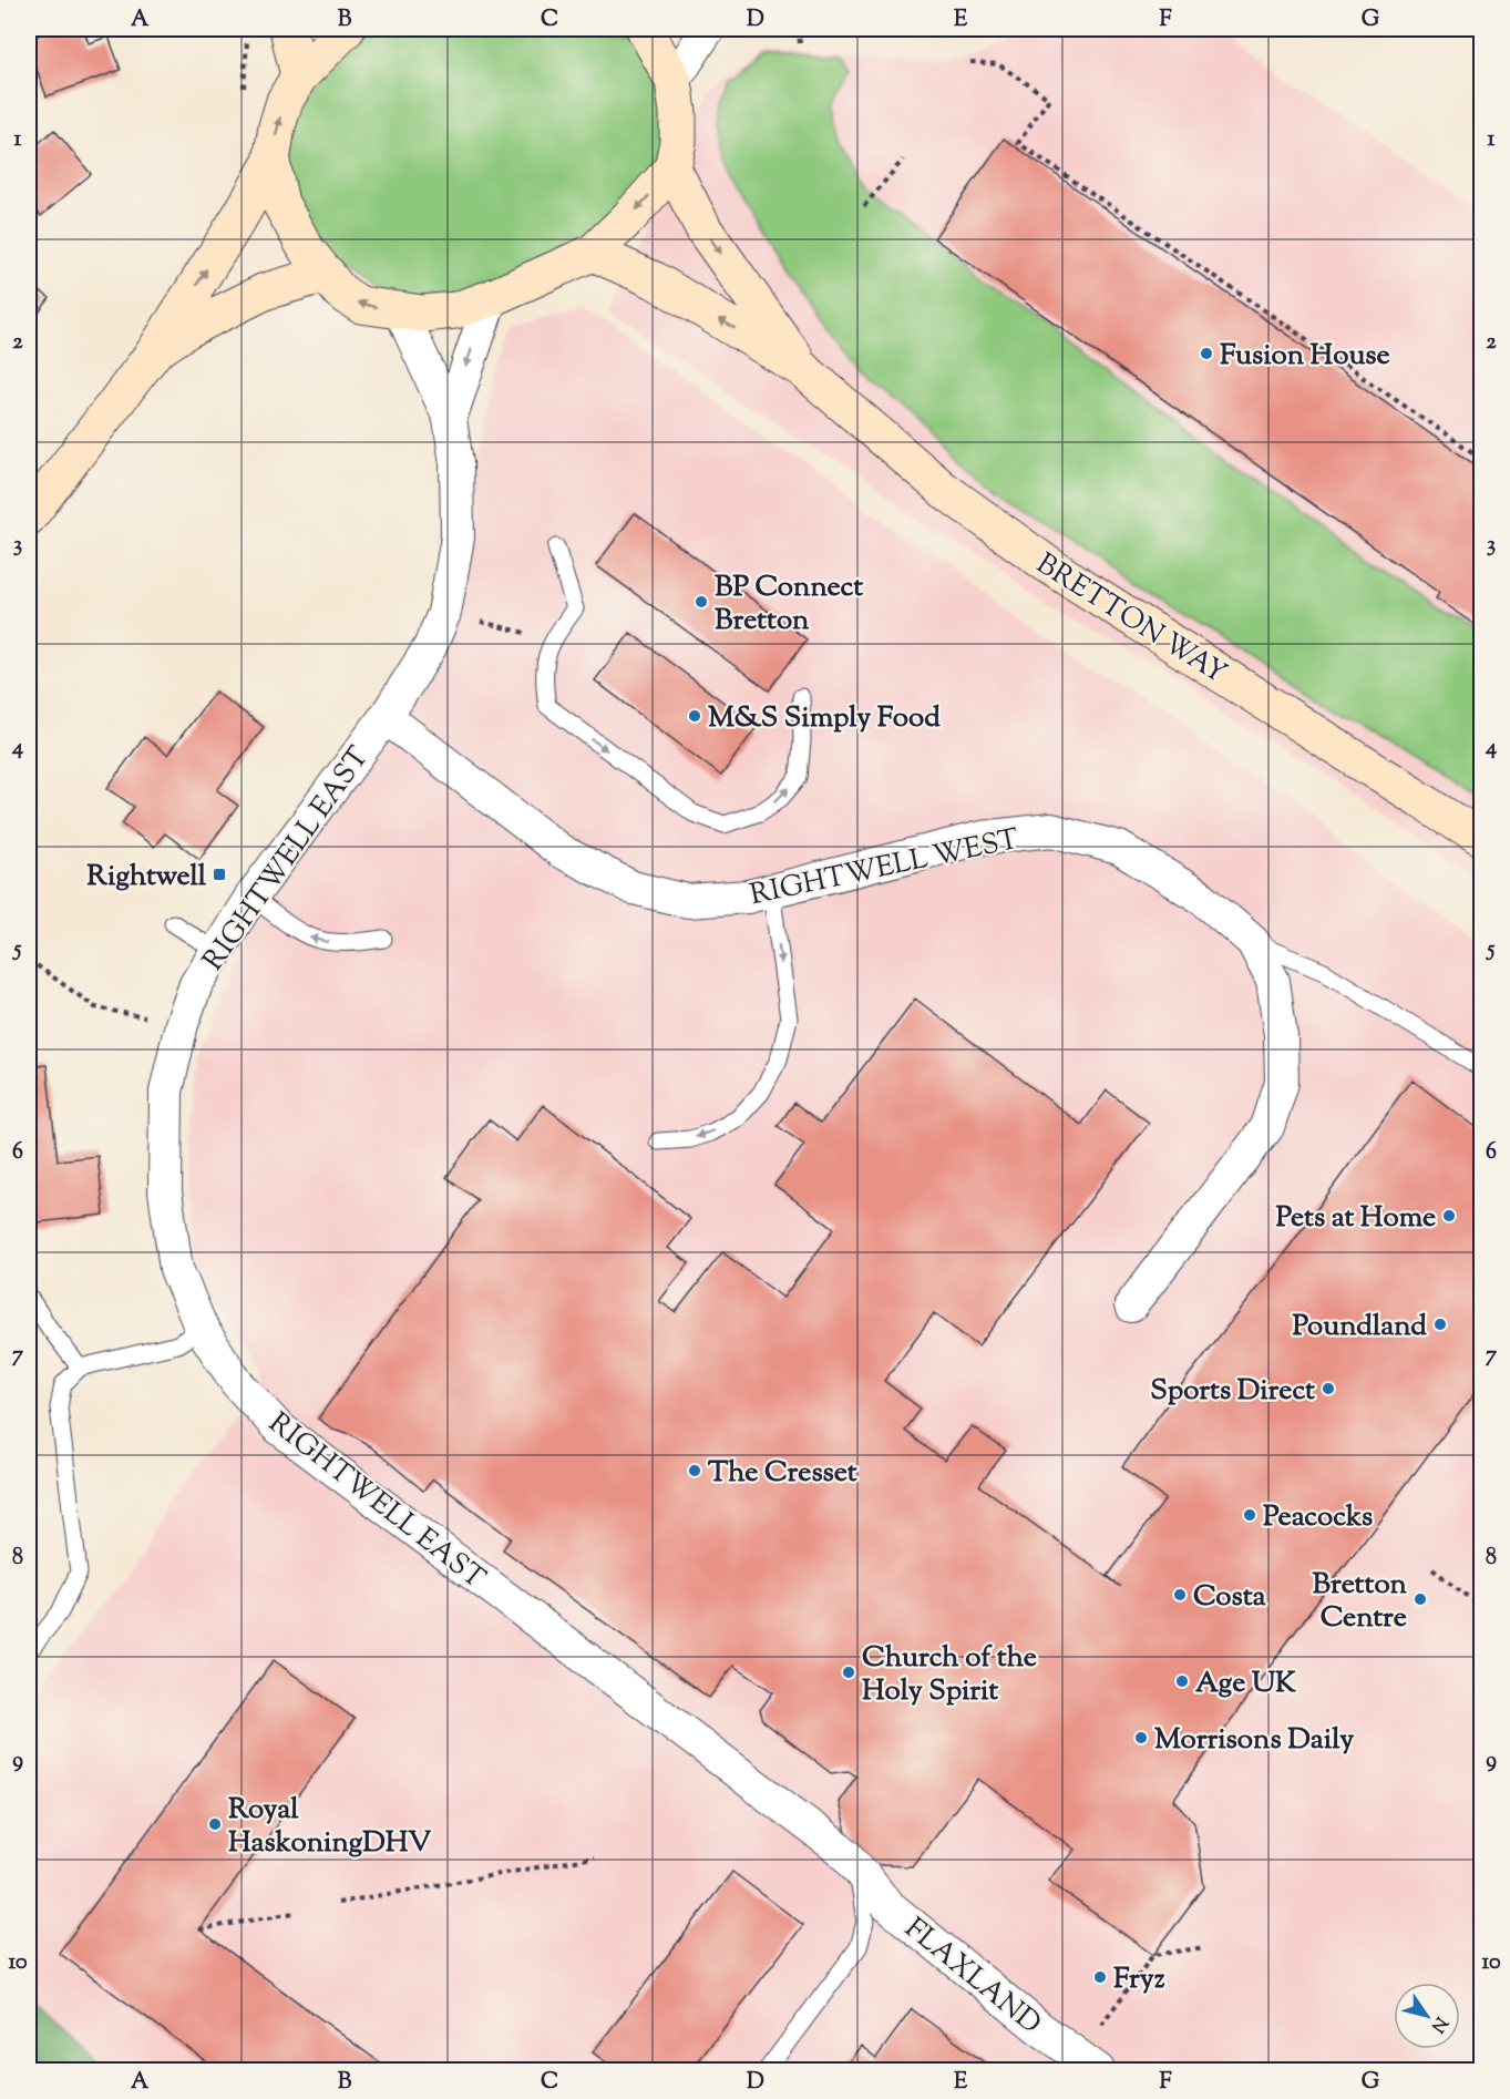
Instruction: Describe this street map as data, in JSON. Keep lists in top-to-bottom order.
{
  "streets": {
    "street": [
      "BRETTON WAY",
      "RIGHTWELL EAST",
      "RIGHTWELL WEST",
      "FLAXLAND"
    ]
  },
  "crossings": [
    ["RIGHTWELL EAST", "RIGHTWELL WEST"],
    ["RIGHTWELL EAST", "FLAXLAND"]
  ],
  "places": {
    "other": [
      "Fusion House",
      "BP Connect Bretton",
      "M&S Simply Food",
      "Pets at Home",
      "Poundland",
      "Sports Direct",
      "The Cresset",
      "Peacocks",
      "Costa",
      "Bretton Centre",
      "Church of the Holy Spirit",
      "Age UK",
      "Morrisons Daily",
      "Royal HaskoningDHV",
      "Fryz"
    ],
    "transit": ["Rightwell"]
  },
  "north": "bottom right",
  "grid": {
    "columns": [
      "A",
      "B",
      "C",
      "D",
      "E",
      "F",
      "G"
    ],
    "rows": [
      "1",
      "2",
      "3",
      "4",
      "5",
      "6",
      "7",
      "8",
      "9",
      "10"
    ]
  }
}
